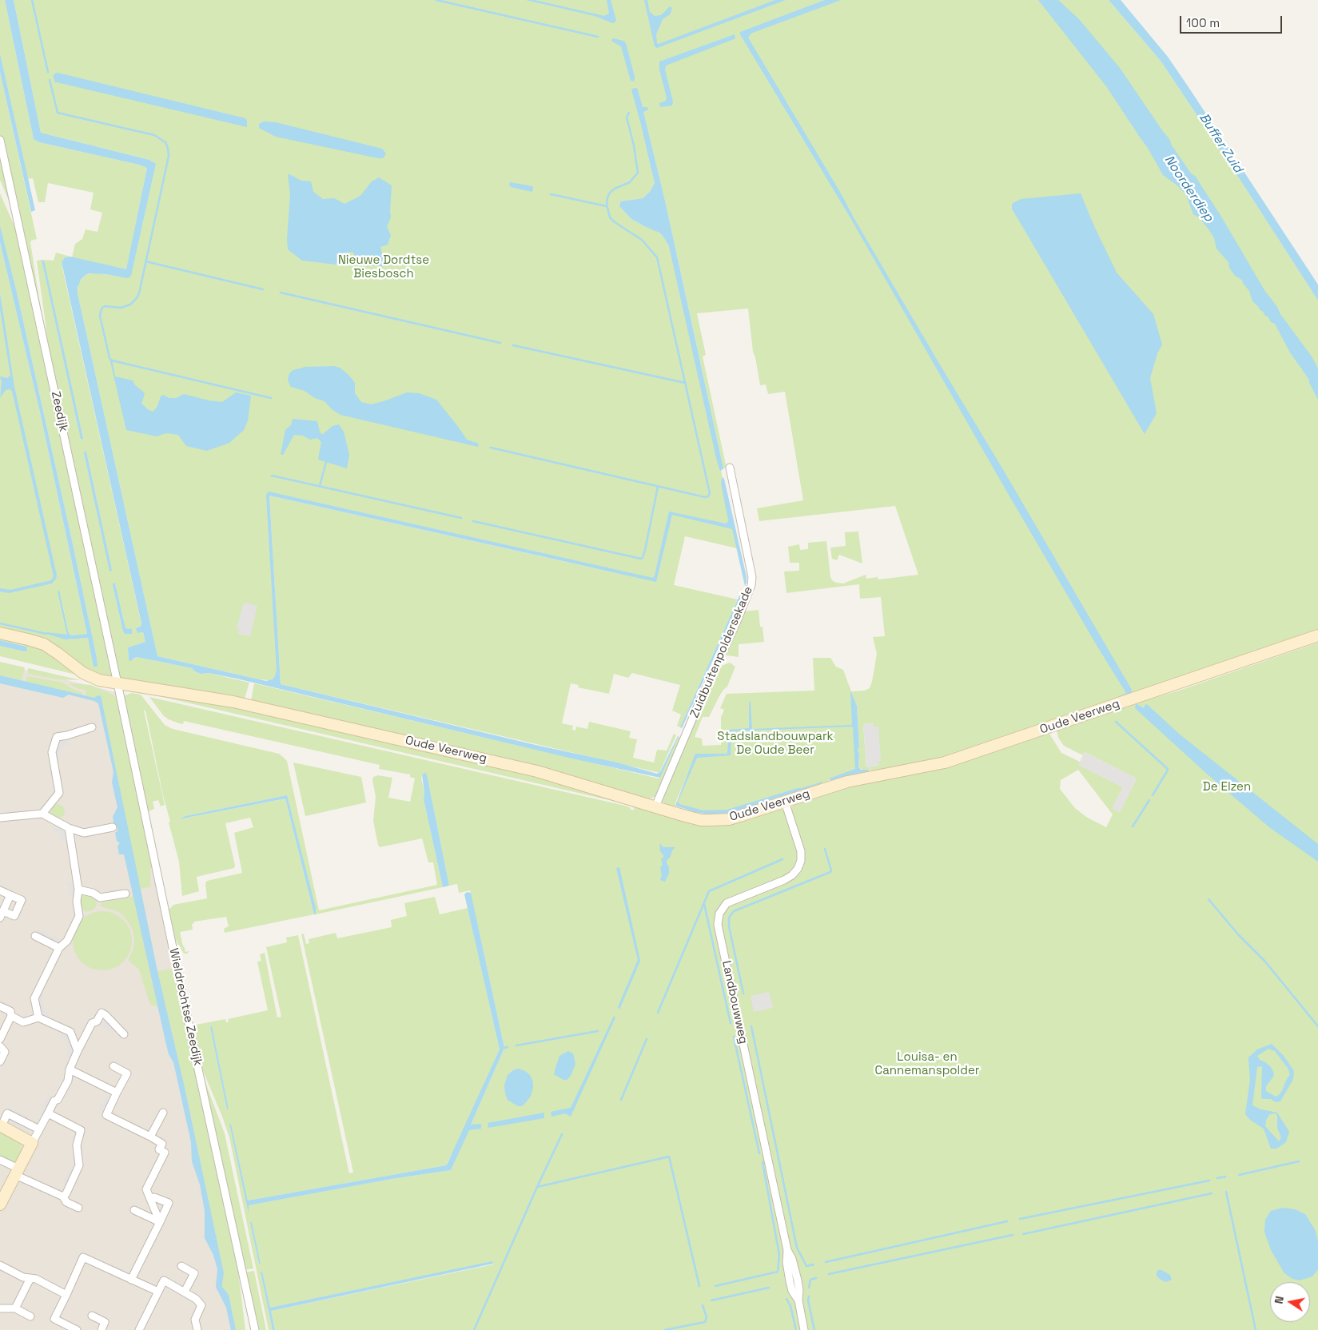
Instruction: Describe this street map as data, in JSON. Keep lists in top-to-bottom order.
{
  "streets": {
    "street": [
      "Zeedijk",
      "Zuidbuitenpoldersekade",
      "Oude Veerweg",
      "Landbouwweg",
      "Wieldrechtse Zeedijk"
    ]
  },
  "crossings": [
    ["Zeedijk", "Oude Veerweg"],
    ["Zeedijk", "Wieldrechtse Zeedijk"],
    ["Zuidbuitenpoldersekade", "Oude Veerweg"],
    ["Oude Veerweg", "Landbouwweg"],
    ["Oude Veerweg", "Wieldrechtse Zeedijk"]
  ],
  "water": ["Buffer Zuid", "Noorderdiep"],
  "parks": [
    "Nieuwe Dordtse Biesbosch",
    "Stadslandbouwpark De Oude Beer",
    "De Elzen",
    "Louisa- en Cannemanspolder"
  ],
  "scale_bar": "100 m",
  "north": "left"
}
